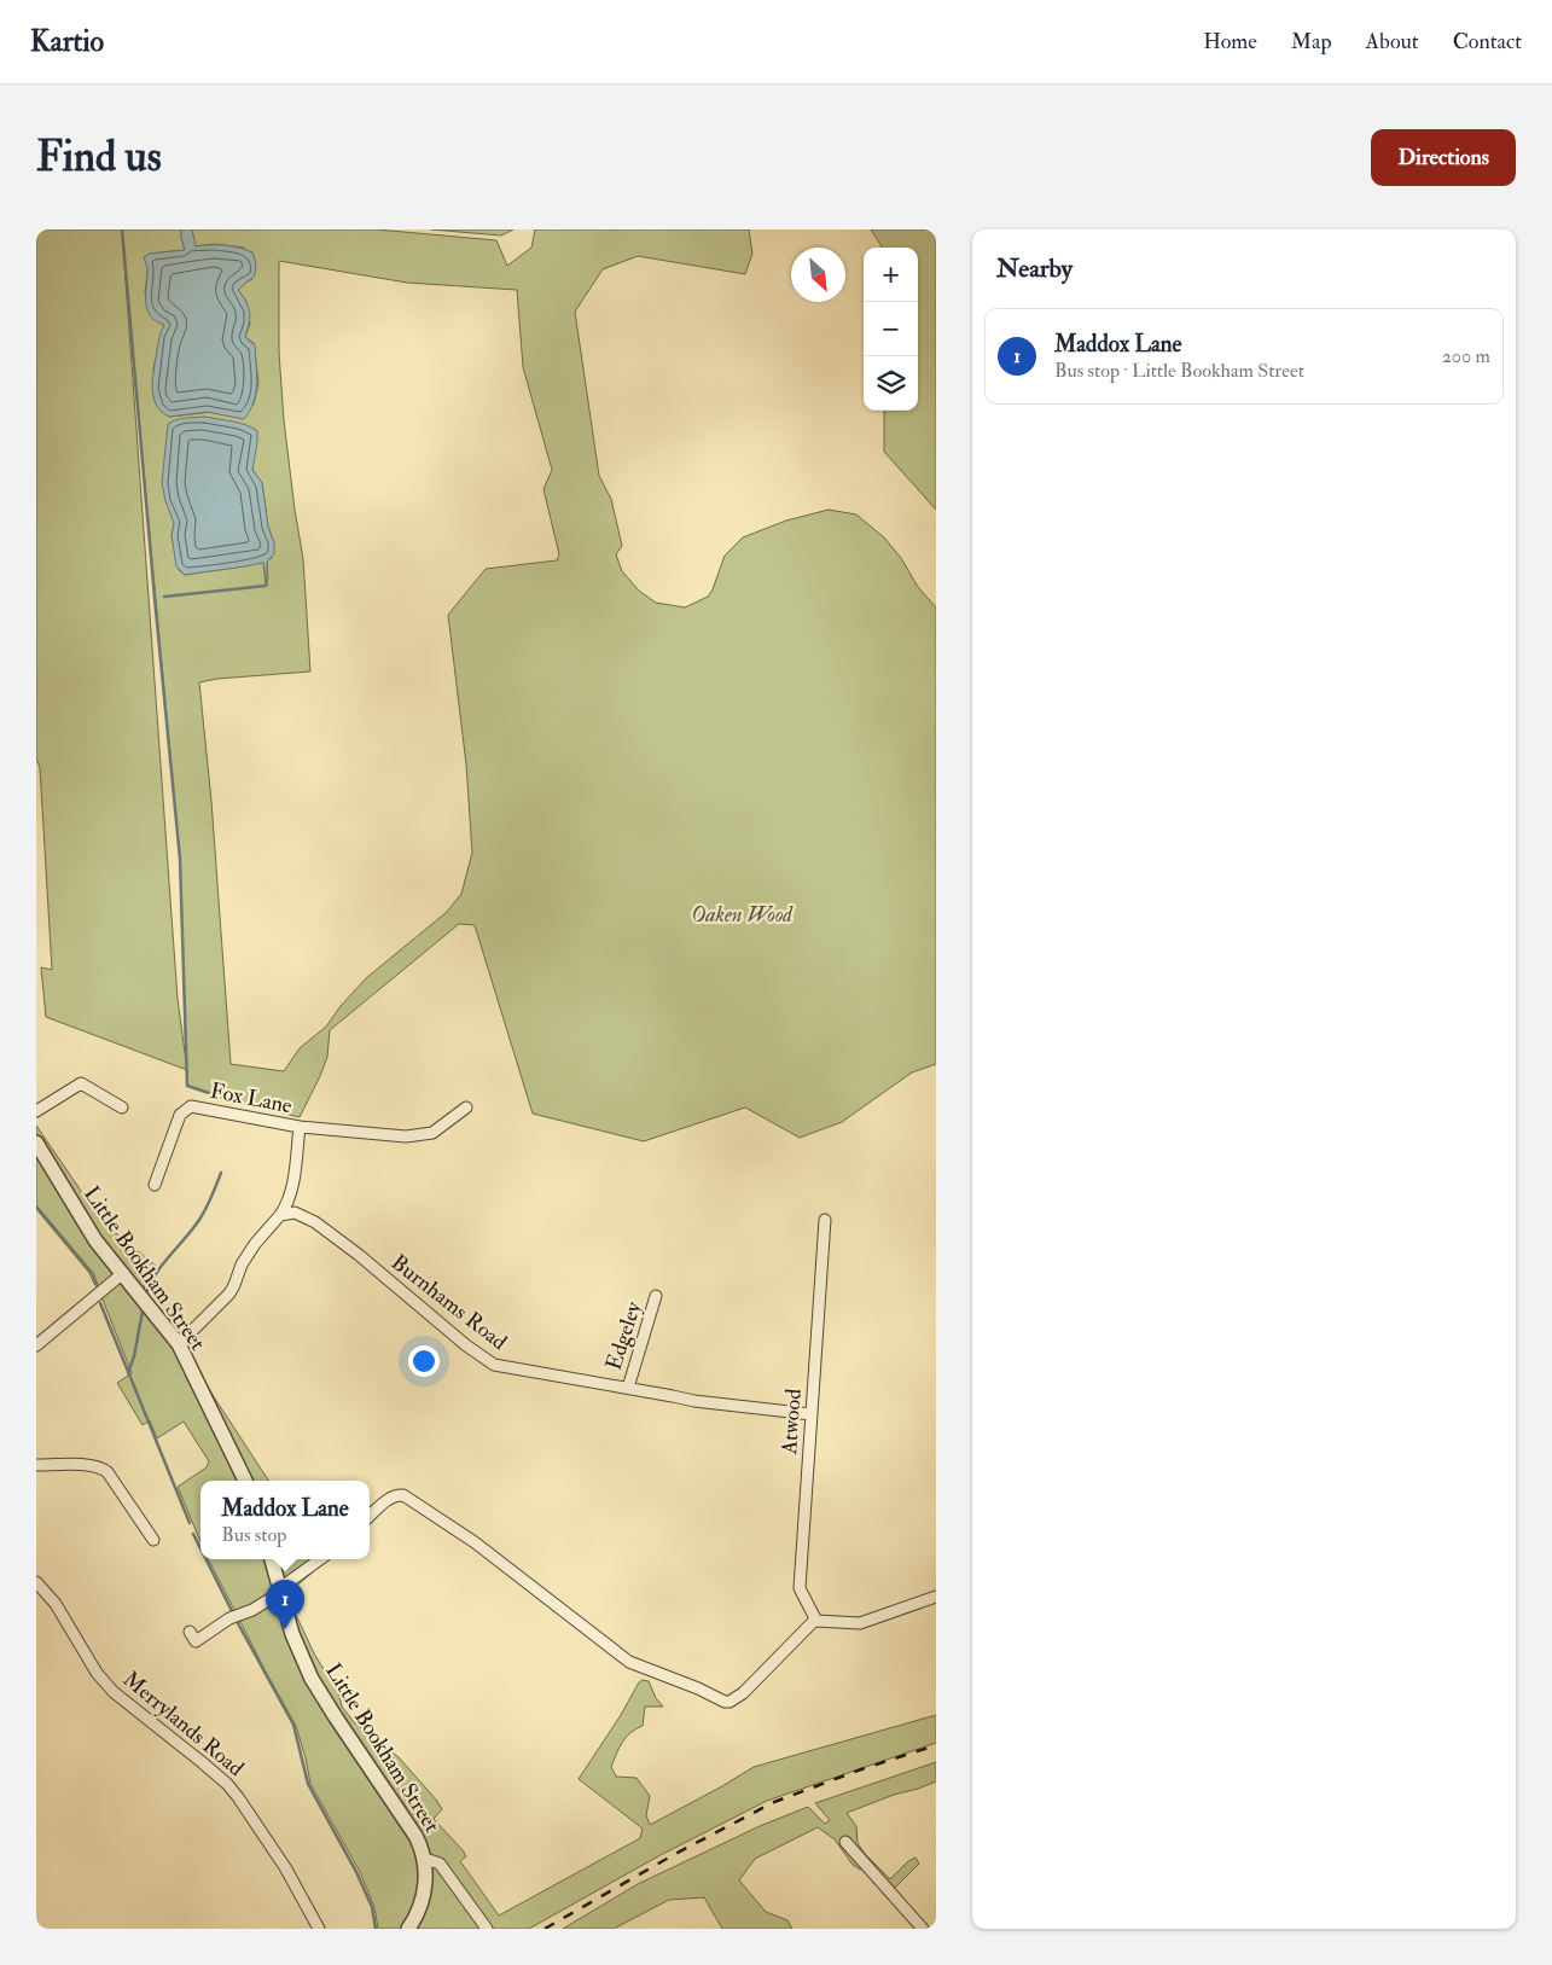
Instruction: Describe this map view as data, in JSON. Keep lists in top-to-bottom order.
{
  "streets": {
    "street": [
      "Fox Lane",
      "Little Bookham Street",
      "Burnhams Road",
      "Edgeley",
      "Atwood",
      "Merrylands Road"
    ]
  },
  "crossings": [
    ["Fox Lane", "Burnhams Road"],
    ["Burnhams Road", "Edgeley"],
    ["Burnhams Road", "Atwood"]
  ],
  "parks": ["Oaken Wood"],
  "north": "bottom right",
  "page": {
    "header": "Kartio",
    "nav": [
      "Home",
      "Map",
      "About",
      "Contact"
    ],
    "buttons": "Directions",
    "title": "Find us",
    "heading": "Nearby",
    "map_buttons": ["+", "−"],
    "list": [
      {
        "mark": "1",
        "name": "Maddox Lane",
        "note": "Bus stop · Little Bookham Street",
        "value": "200 m"
      }
    ],
    "popup": ["Maddox Lane", "Bus stop"],
    "pins": "1"
  }
}
